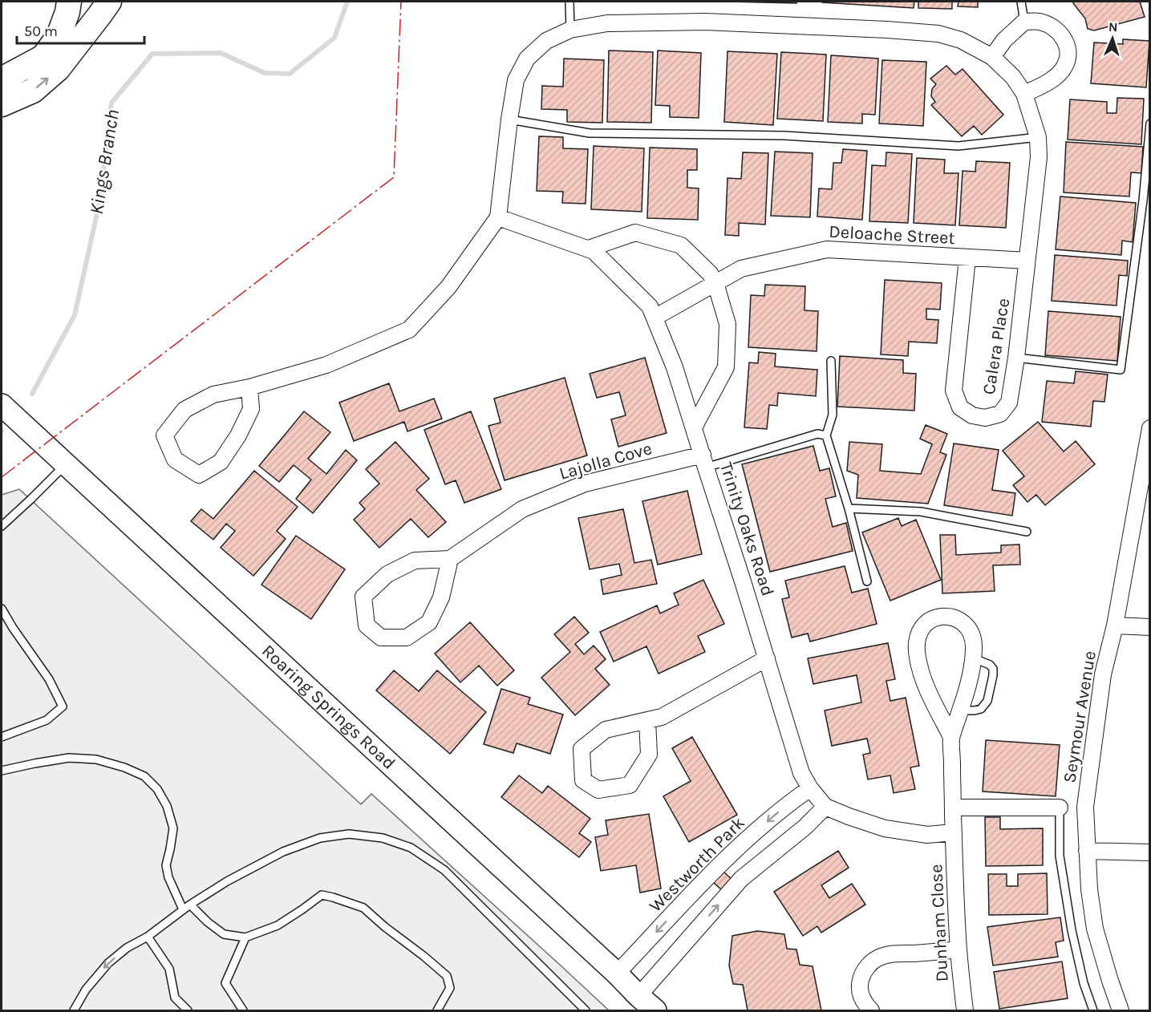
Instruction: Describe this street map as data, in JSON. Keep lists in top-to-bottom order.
{
  "streets": {
    "street": [
      "Deloache Street",
      "Calera Place",
      "Lajolla Cove",
      "Trinity Oaks Road",
      "Roaring Springs Road",
      "Seymour Avenue",
      "Westworth Park",
      "Dunham Close"
    ]
  },
  "crossings": [
    ["Deloache Street", "Calera Place"],
    ["Deloache Street", "Trinity Oaks Road"],
    ["Lajolla Cove", "Trinity Oaks Road"],
    ["Trinity Oaks Road", "Westworth Park"],
    ["Trinity Oaks Road", "Dunham Close"],
    ["Roaring Springs Road", "Westworth Park"]
  ],
  "water": ["Kings Branch"],
  "scale_bar": "50 m",
  "north": "top"
}
